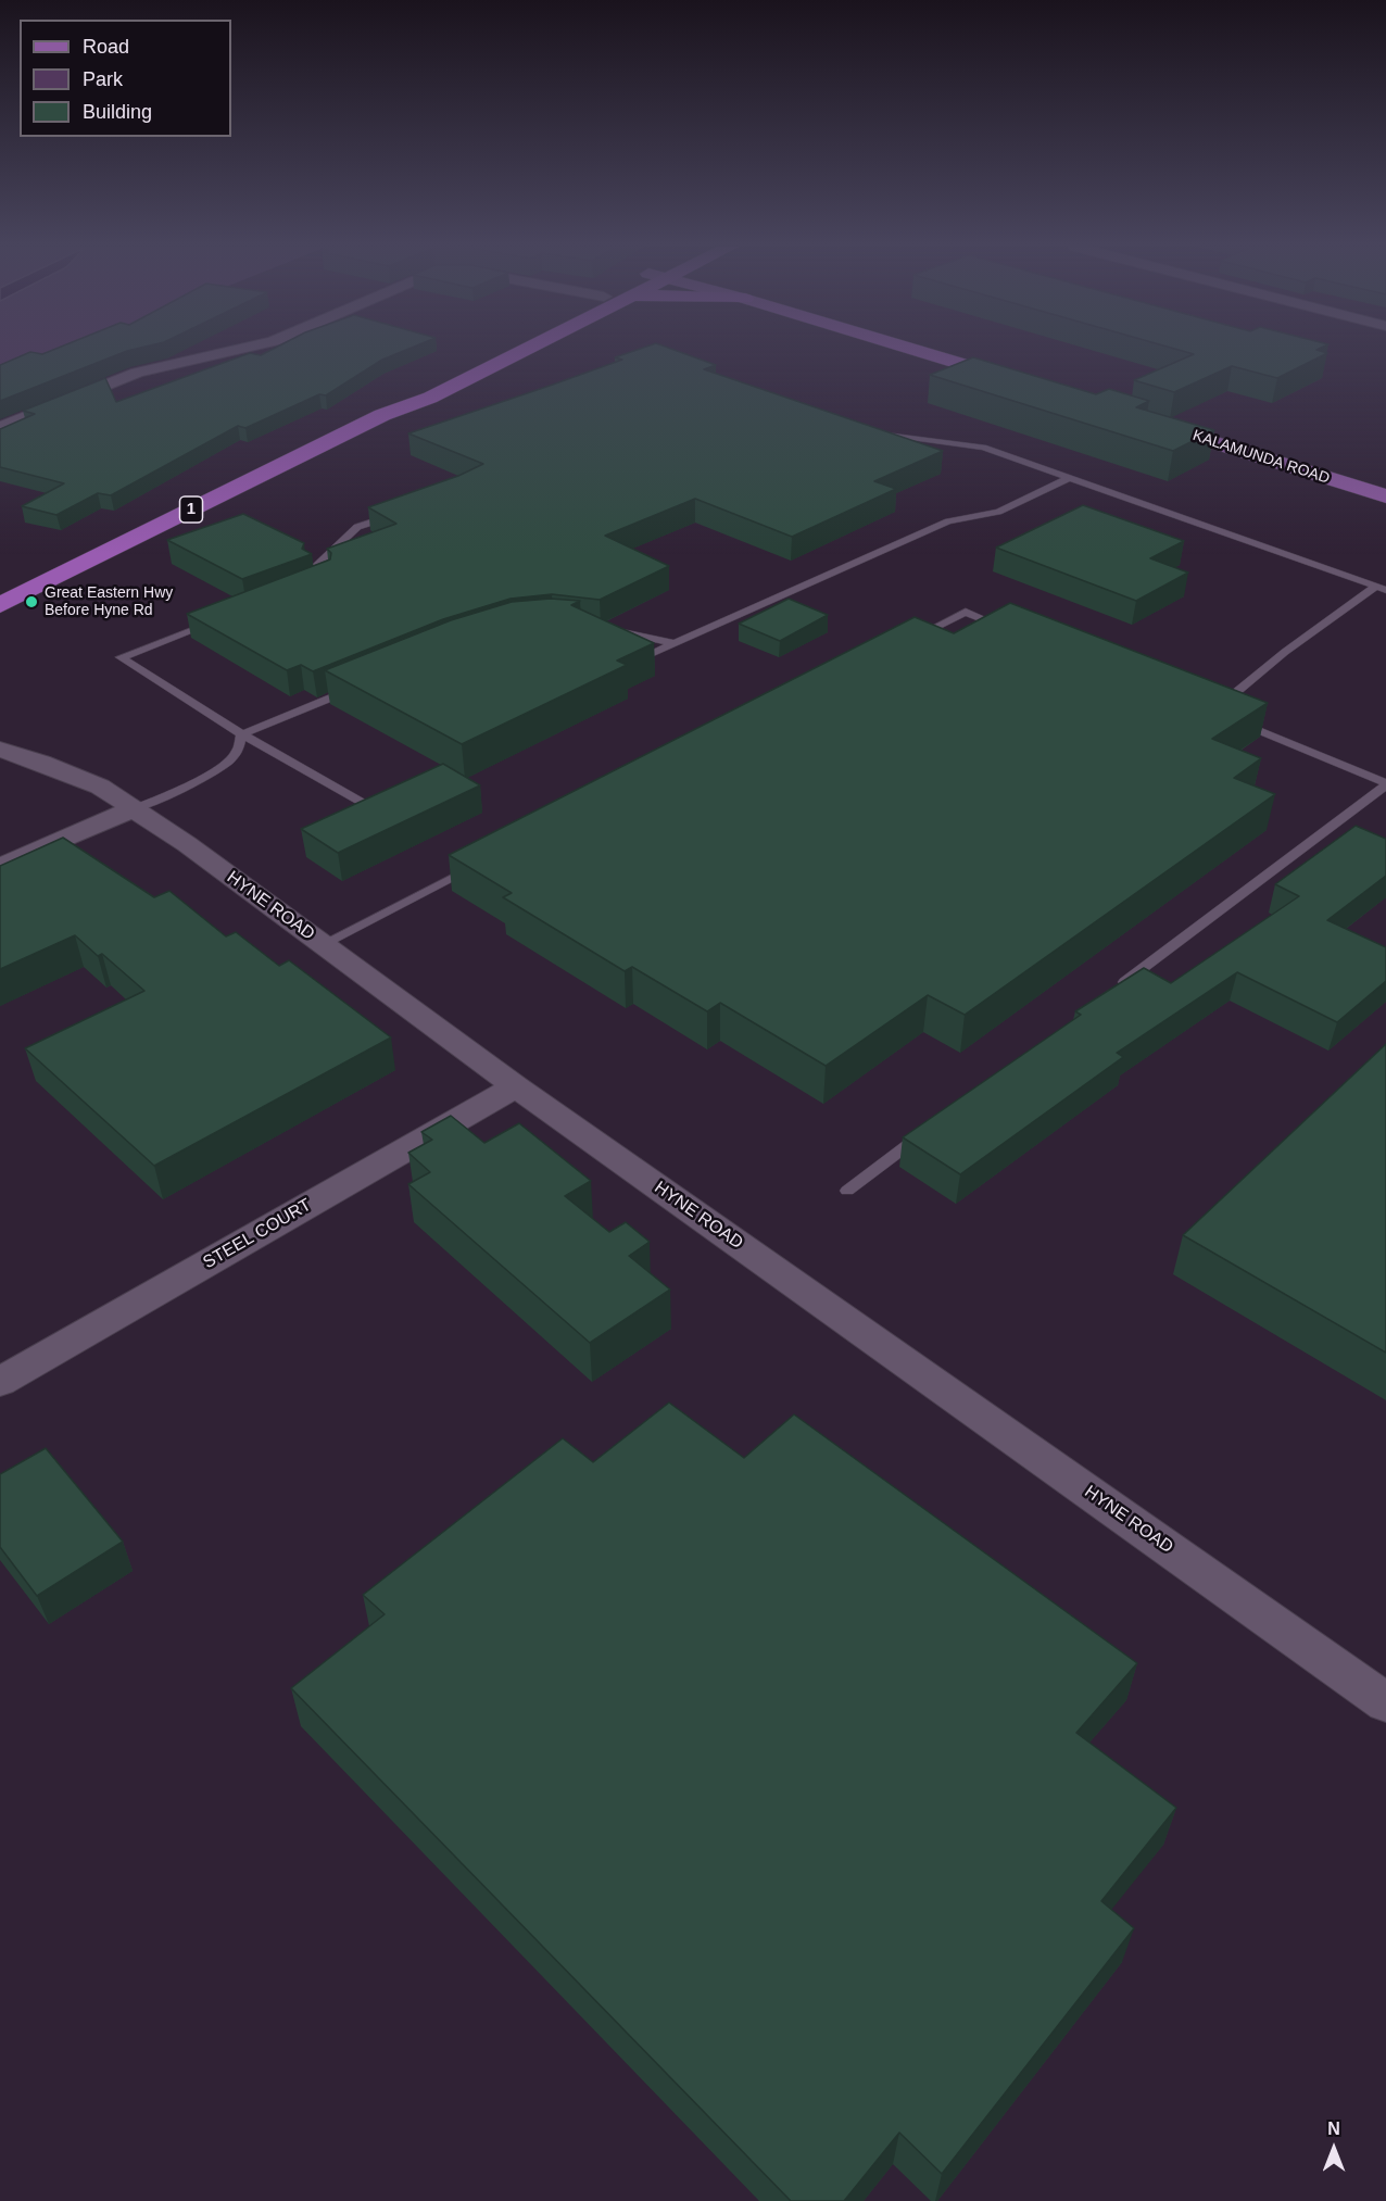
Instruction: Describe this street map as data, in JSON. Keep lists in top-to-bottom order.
{
  "streets": {
    "highway": ["1"],
    "main road": ["KALAMUNDA ROAD"],
    "street": ["HYNE ROAD", "STEEL COURT"]
  },
  "crossings": [
    ["HYNE ROAD", "STEEL COURT"]
  ],
  "places": ["Great Eastern Hwy Before Hyne Rd"],
  "legend": ["Road", "Park", "Building"],
  "north": "top"
}
